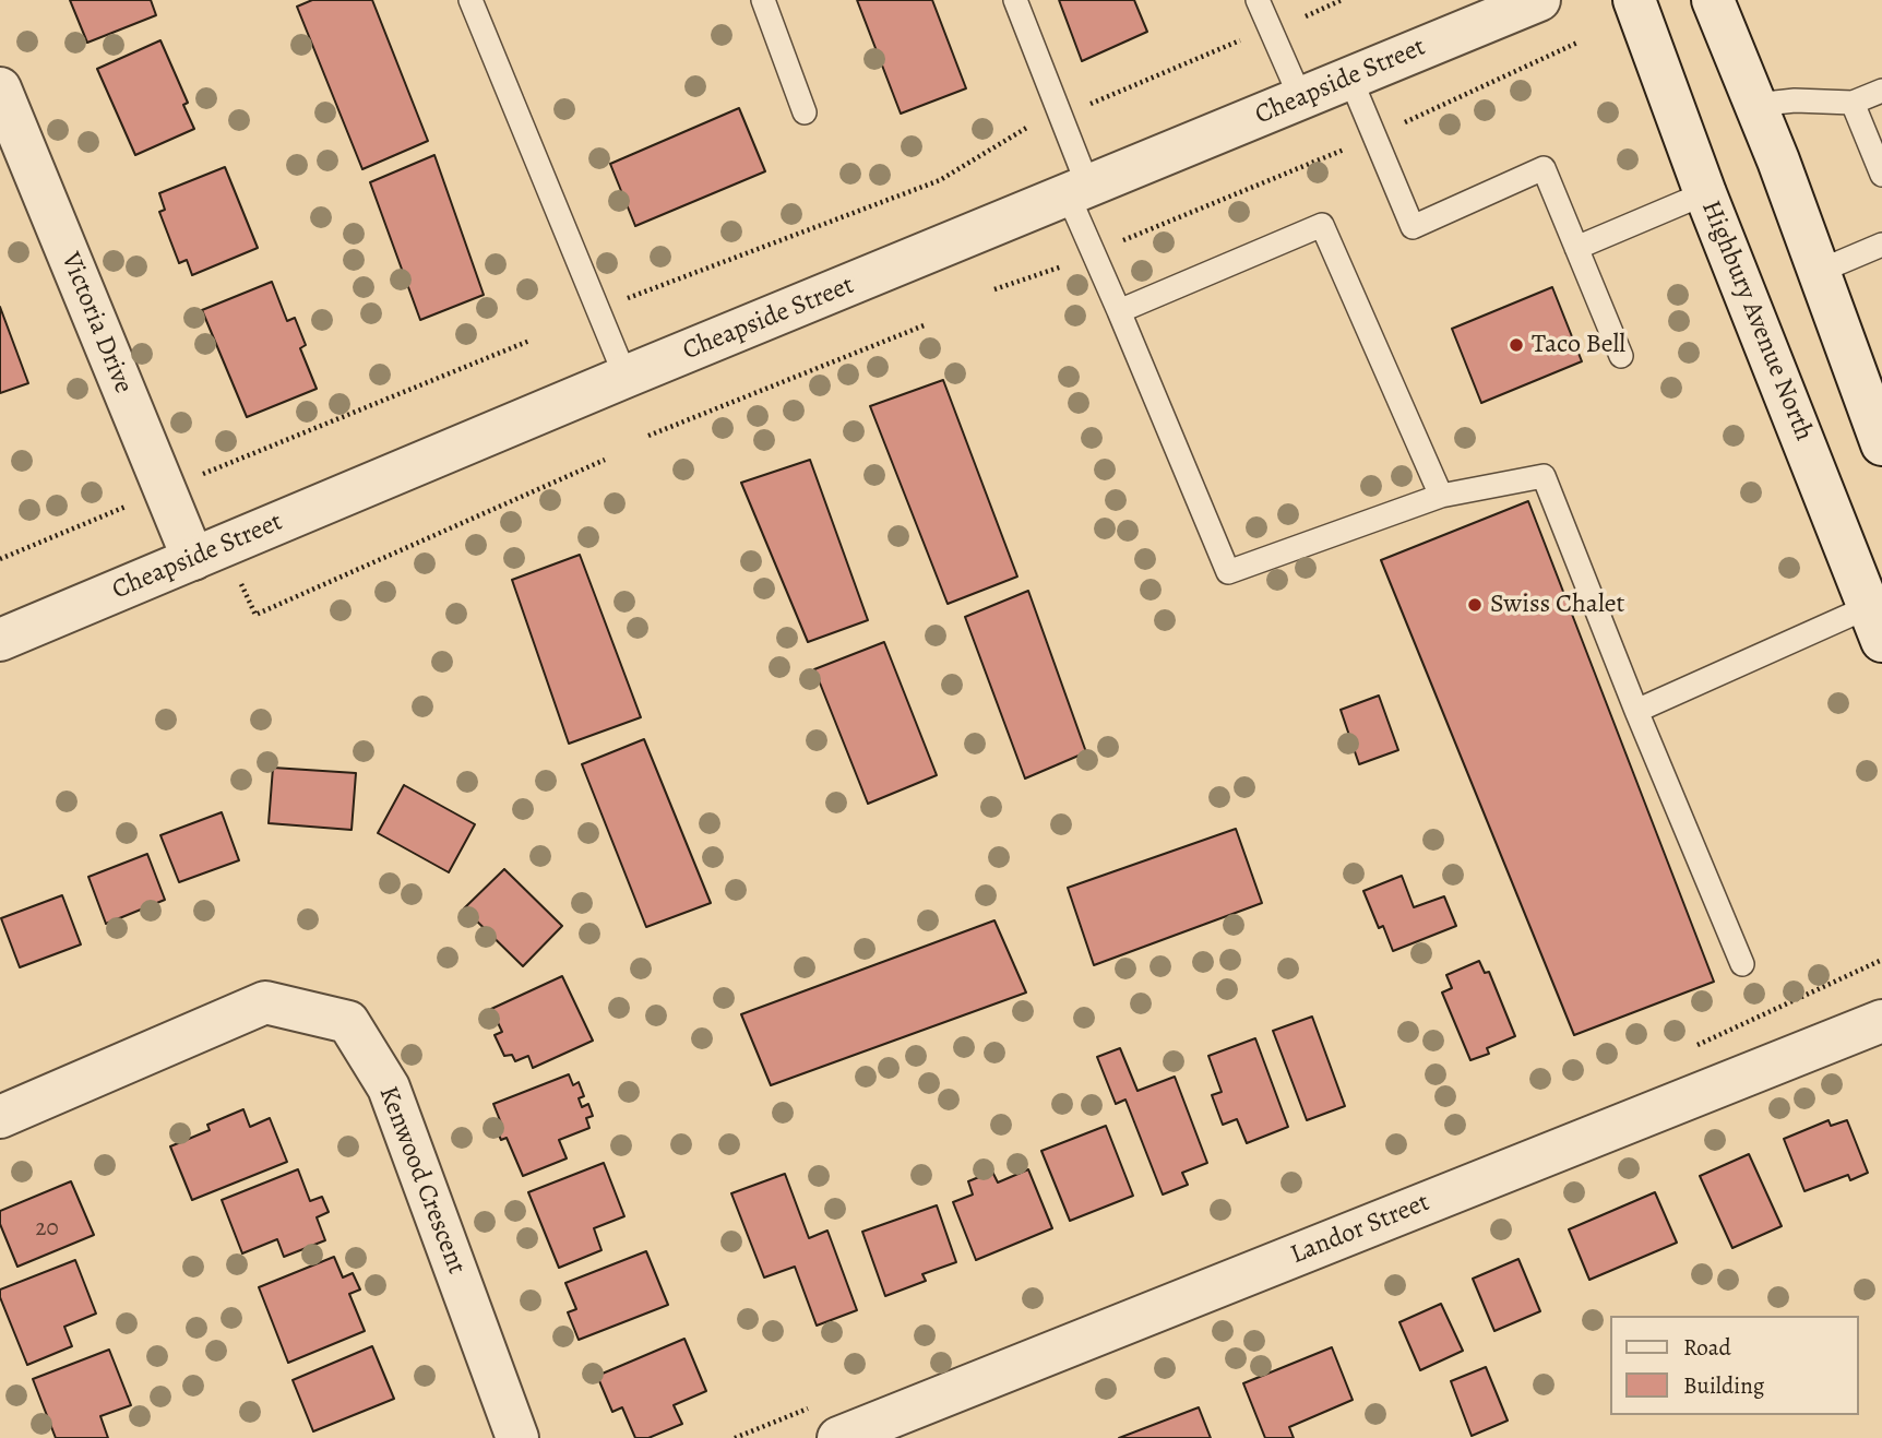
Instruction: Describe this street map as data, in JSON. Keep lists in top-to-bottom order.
{
  "streets": {
    "street": [
      "Cheapside Street",
      "Highbury Avenue North",
      "Victoria Drive",
      "Kenwood Crescent",
      "Landor Street"
    ]
  },
  "crossings": [
    ["Cheapside Street", "Victoria Drive"]
  ],
  "places": ["Taco Bell", "Swiss Chalet"],
  "house_numbers": ["20"],
  "legend": ["Road", "Building"]
}
